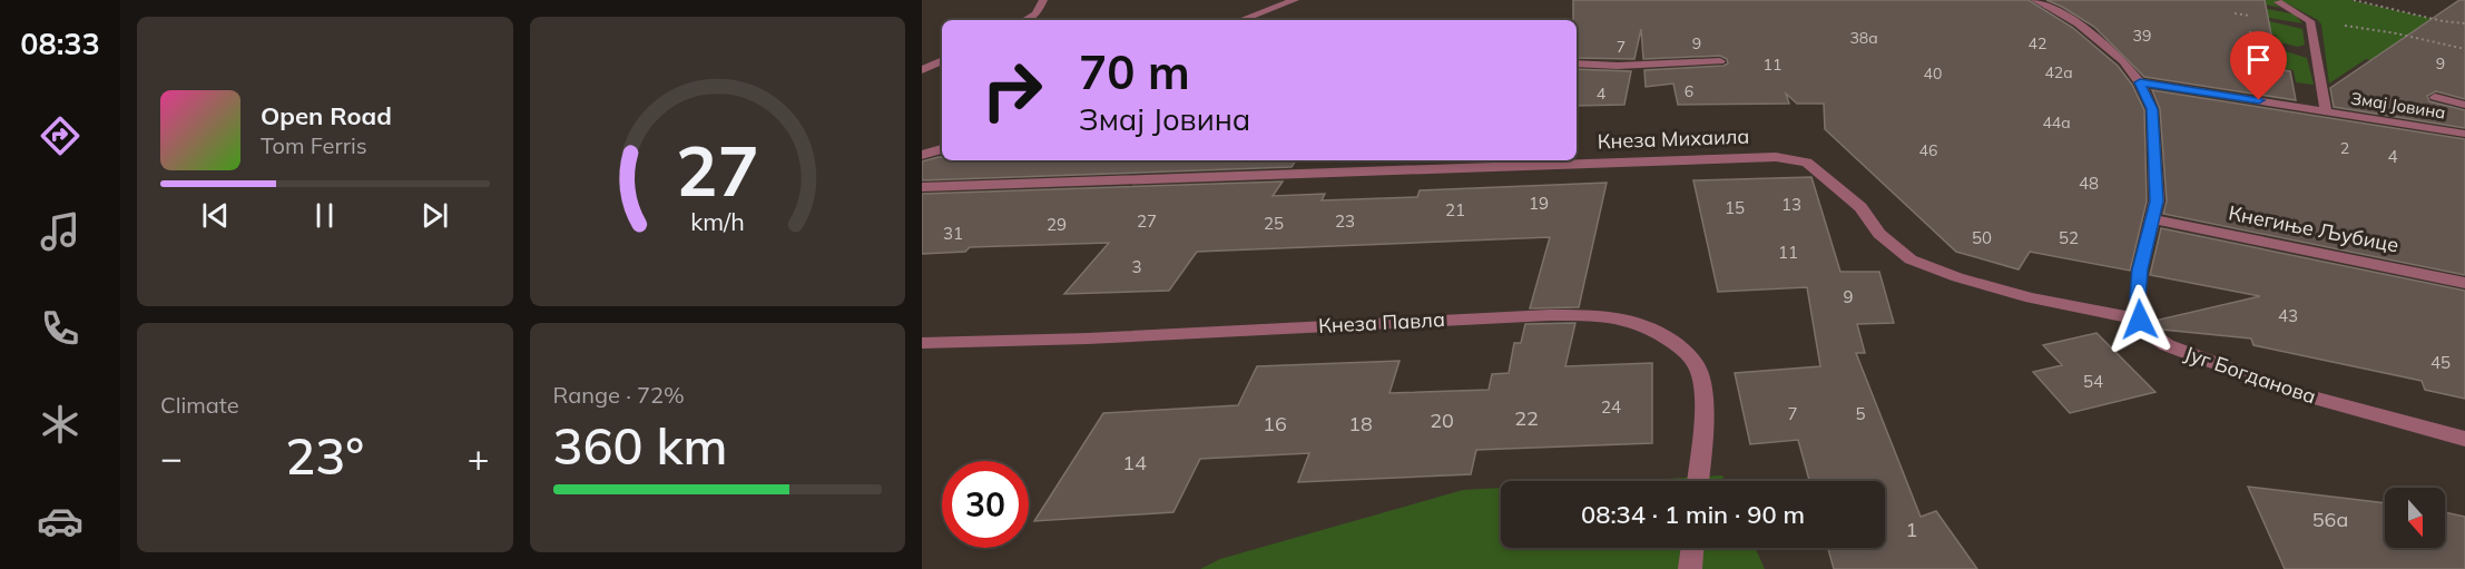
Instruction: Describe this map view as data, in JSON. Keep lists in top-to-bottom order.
{
  "streets": {
    "street": [
      "Змај Јовина",
      "Кнеза Михаила",
      "Кнегиње Љубице",
      "Кнеза Павла",
      "Југ Богданова"
    ]
  },
  "crossings": [
    ["Кнеза Михаила", "Југ Богданова"]
  ],
  "house_numbers": [
    "39",
    "38a",
    "9",
    "42",
    "7",
    "9",
    "11",
    "42a",
    "40",
    "6",
    "4",
    "44a",
    "2",
    "46",
    "4",
    "48",
    "19",
    "13",
    "15",
    "21",
    "27",
    "23",
    "25",
    "29",
    "31",
    "50",
    "52",
    "11",
    "3",
    "9",
    "43",
    "45",
    "54",
    "24",
    "7",
    "5",
    "22",
    "20",
    "16",
    "18",
    "14",
    "56a",
    "1"
  ],
  "north": "bottom",
  "page": {
    "tabs": "08:33",
    "turn": ["70 m", "Змај Јовина"],
    "song": ["Open Road", "Tom Ferris"],
    "tile": [
      "Climate",
      ["Range · 72%", "360 km"]
    ],
    "heat": ["−", "23°", "+"],
    "limit": "30",
    "trip": "08:34 · 1 min · 90 m",
    "gauge": ["27", "km/h"]
  }
}
